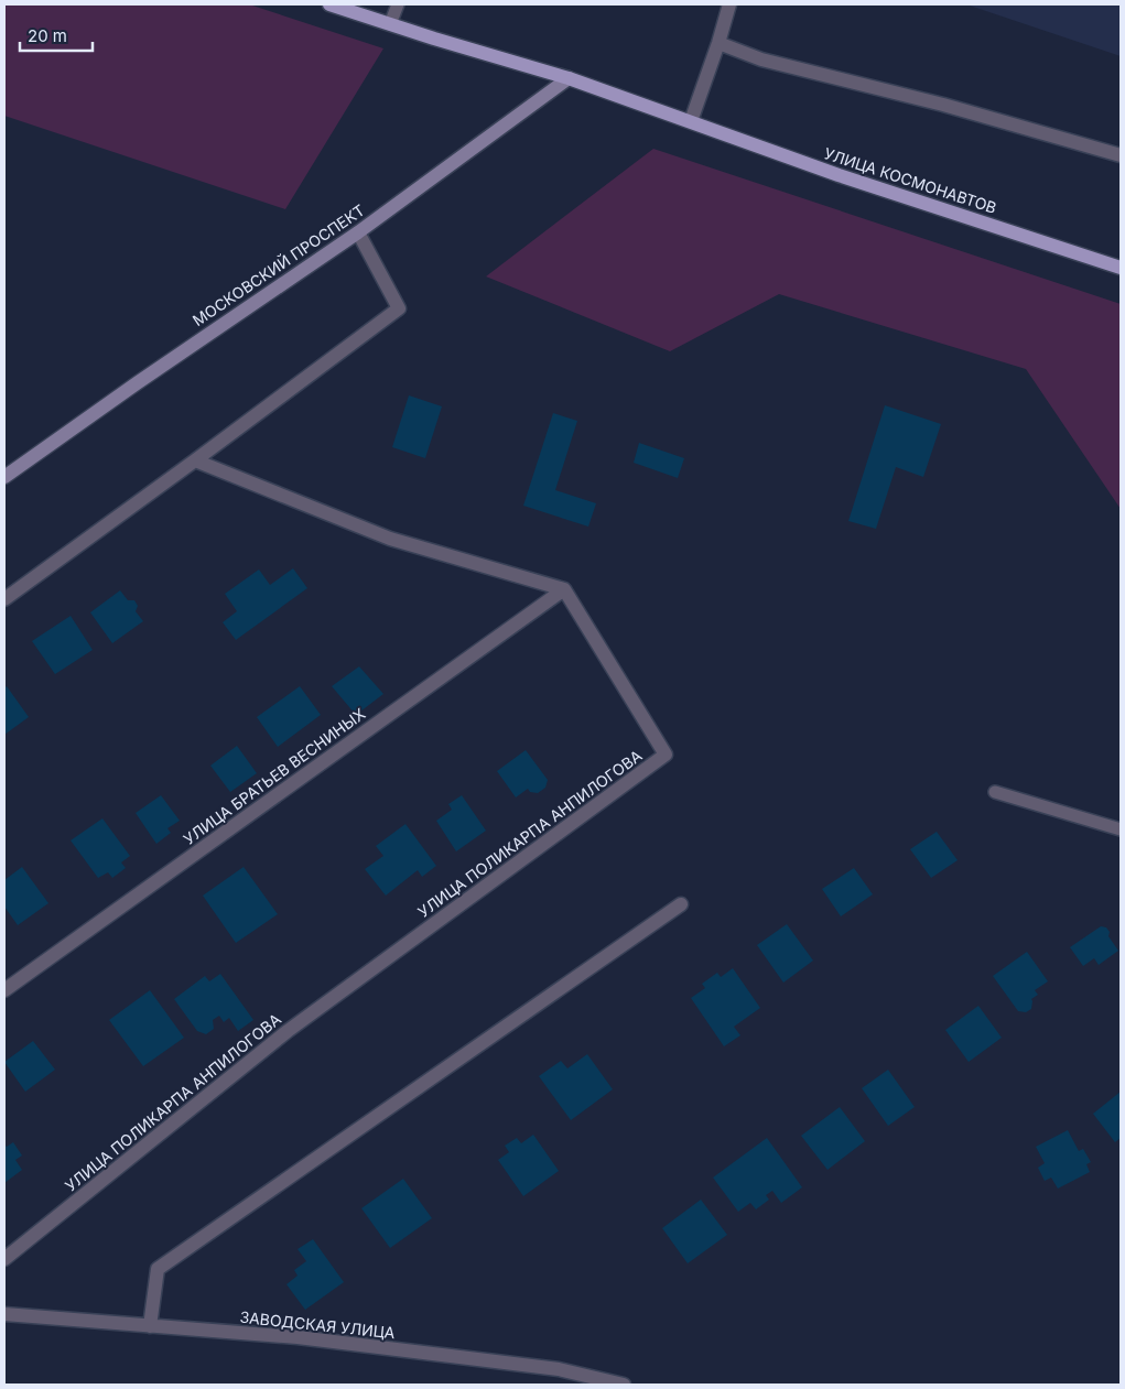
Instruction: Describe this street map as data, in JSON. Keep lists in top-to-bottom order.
{
  "streets": {
    "main road": ["УЛИЦА КОСМОНАВТОВ", "МОСКОВСКИЙ ПРОСПЕКТ"],
    "street": ["УЛИЦА БРАТЬЕВ ВЕСНИНЫХ", "УЛИЦА ПОЛИКАРПА АНПИЛОГОВА", "ЗАВОДСКАЯ УЛИЦА"]
  },
  "crossings": [
    ["УЛИЦА КОСМОНАВТОВ", "МОСКОВСКИЙ ПРОСПЕКТ"],
    ["УЛИЦА БРАТЬЕВ ВЕСНИНЫХ", "УЛИЦА ПОЛИКАРПА АНПИЛОГОВА"]
  ],
  "scale_bar": "20 m"
}
